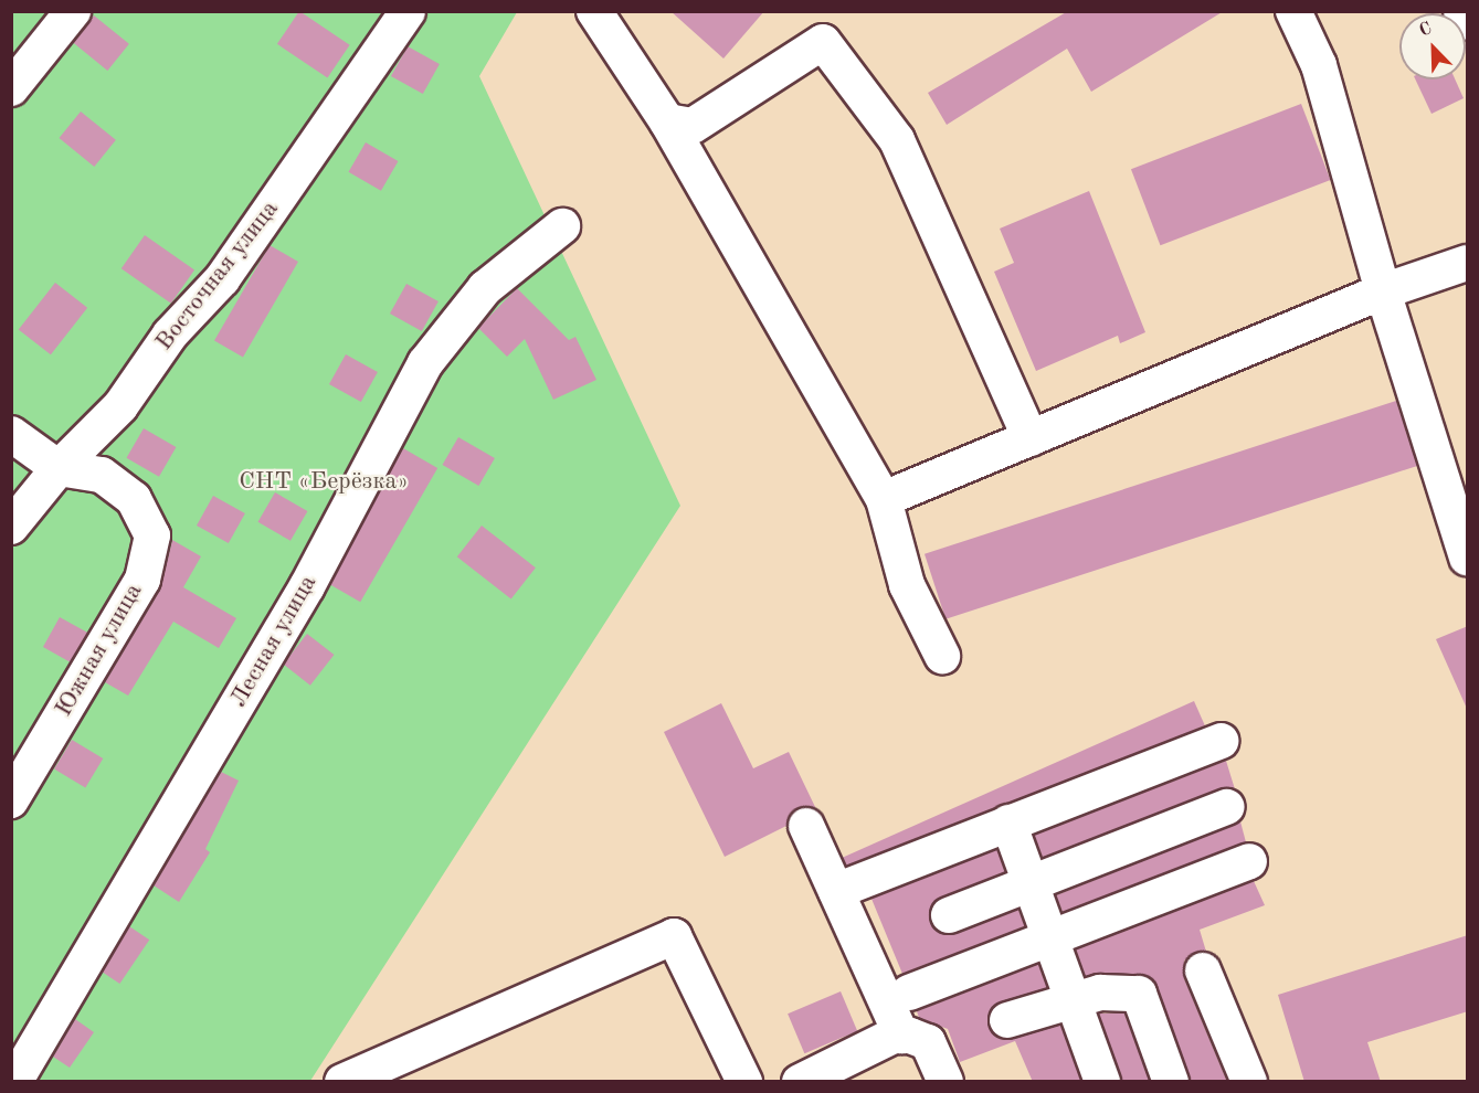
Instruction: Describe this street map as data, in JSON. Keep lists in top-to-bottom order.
{
  "streets": {
    "lane": ["Восточная улица", "Лесная улица", "Южная улица"]
  },
  "crossings": [
    ["Восточная улица", "Южная улица"]
  ],
  "parks": ["СНТ «Берёзка»"],
  "north": "top left"
}
